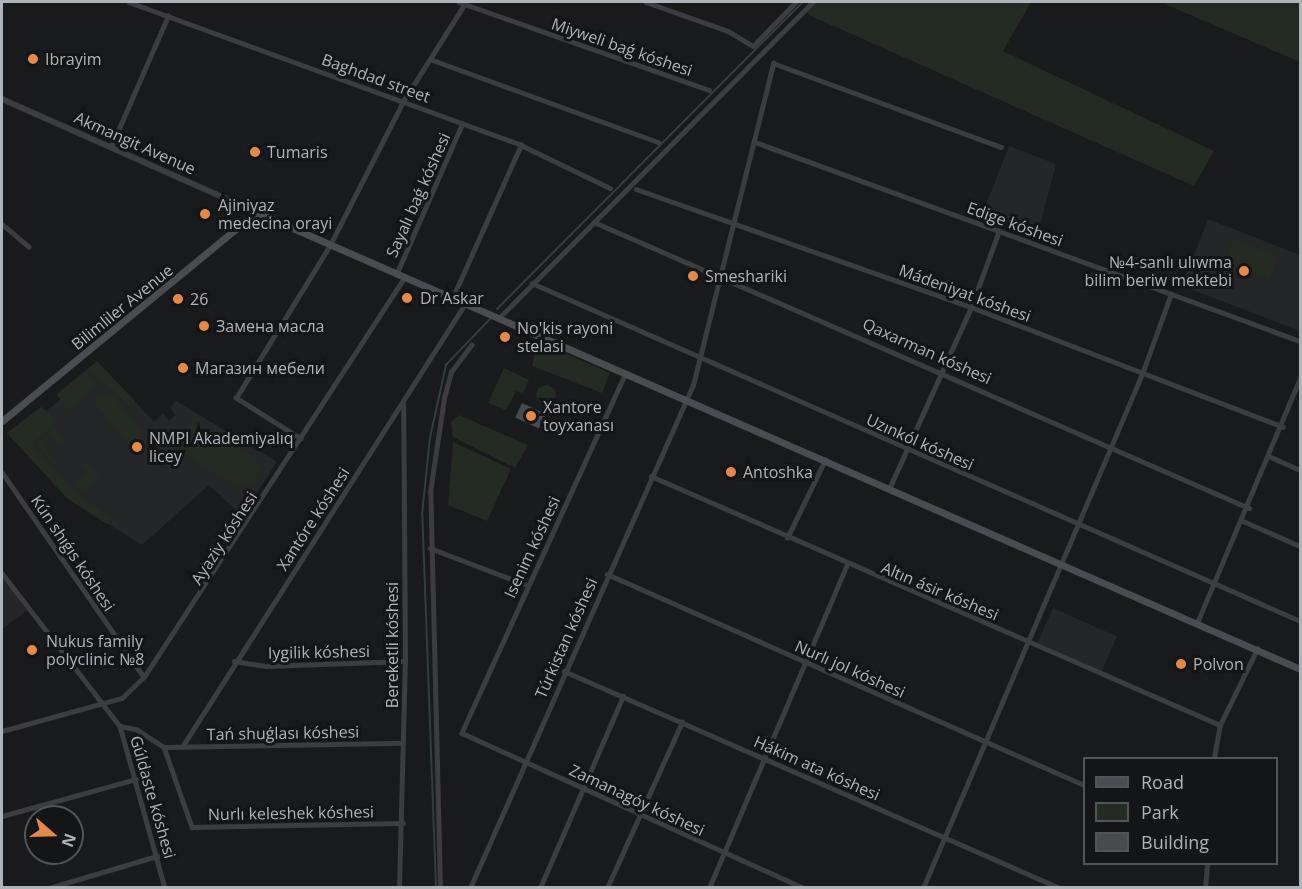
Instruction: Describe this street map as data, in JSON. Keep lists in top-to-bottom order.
{
  "streets": {
    "main road": ["Bilimliler Avenue"],
    "street": [
      "Miyweli baǵ kóshesi",
      "Baghdad street",
      "Akmangit Avenue",
      "Sayalı baǵ kóshesi",
      "Edige kóshesi",
      "Mádeniyat kóshesi",
      "Qaxarman kóshesi",
      "Uzınkól kóshesi",
      "Xantóre kóshesi",
      "Ayaziy kóshesi",
      "Isenim kóshesi",
      "Kún shıǵıs kóshesi",
      "Altın ásir kóshesi",
      "Túrkistan kóshesi",
      "Bereketli kóshesi",
      "Iygilik kóshesi",
      "Nurlı jol kóshesi",
      "Tań shuǵlası kóshesi",
      "Hákim ata kóshesi",
      "Gúldaste kóshesi",
      "Zamanagóy kóshesi",
      "Nurlı keleshek kóshesi"
    ]
  },
  "crossings": [
    ["Baghdad street", "Sayalı baǵ kóshesi"],
    ["Akmangit Avenue", "Bilimliler Avenue"],
    ["Edige kóshesi", "Túrkistan kóshesi"],
    ["Mádeniyat kóshesi", "Túrkistan kóshesi"],
    ["Qaxarman kóshesi", "Túrkistan kóshesi"],
    ["Uzınkól kóshesi", "Túrkistan kóshesi"],
    ["Xantóre kóshesi", "Bereketli kóshesi"],
    ["Xantóre kóshesi", "Iygilik kóshesi"],
    ["Xantóre kóshesi", "Tań shuǵlası kóshesi"],
    ["Ayaziy kóshesi", "Kún shıǵıs kóshesi"],
    ["Ayaziy kóshesi", "Gúldaste kóshesi"],
    ["Isenim kóshesi", "Zamanagóy kóshesi"],
    ["Altın ásir kóshesi", "Túrkistan kóshesi"],
    ["Túrkistan kóshesi", "Nurlı jol kóshesi"],
    ["Túrkistan kóshesi", "Hákim ata kóshesi"],
    ["Túrkistan kóshesi", "Zamanagóy kóshesi"],
    ["Bereketli kóshesi", "Iygilik kóshesi"],
    ["Bereketli kóshesi", "Tań shuǵlası kóshesi"],
    ["Bereketli kóshesi", "Nurlı keleshek kóshesi"],
    ["Tań shuǵlası kóshesi", "Nurlı keleshek kóshesi"]
  ],
  "places": [
    "Ibrayim",
    "Tumaris",
    "Ajiniyaz medecina orayi",
    "№4-sanlı ulıwma bilim beriw mektebi",
    "Smeshariki",
    "Dr Askar",
    "26",
    "Замена масла",
    "No'kis rayoni stelasi",
    "Магазин мебели",
    "Xantore toyxanası",
    "NMPI Akademiyalıq licey",
    "Antoshka",
    "Nukus family polyclinic №8",
    "Polvon"
  ],
  "legend": ["Road", "Park", "Building"],
  "north": "right"
}
